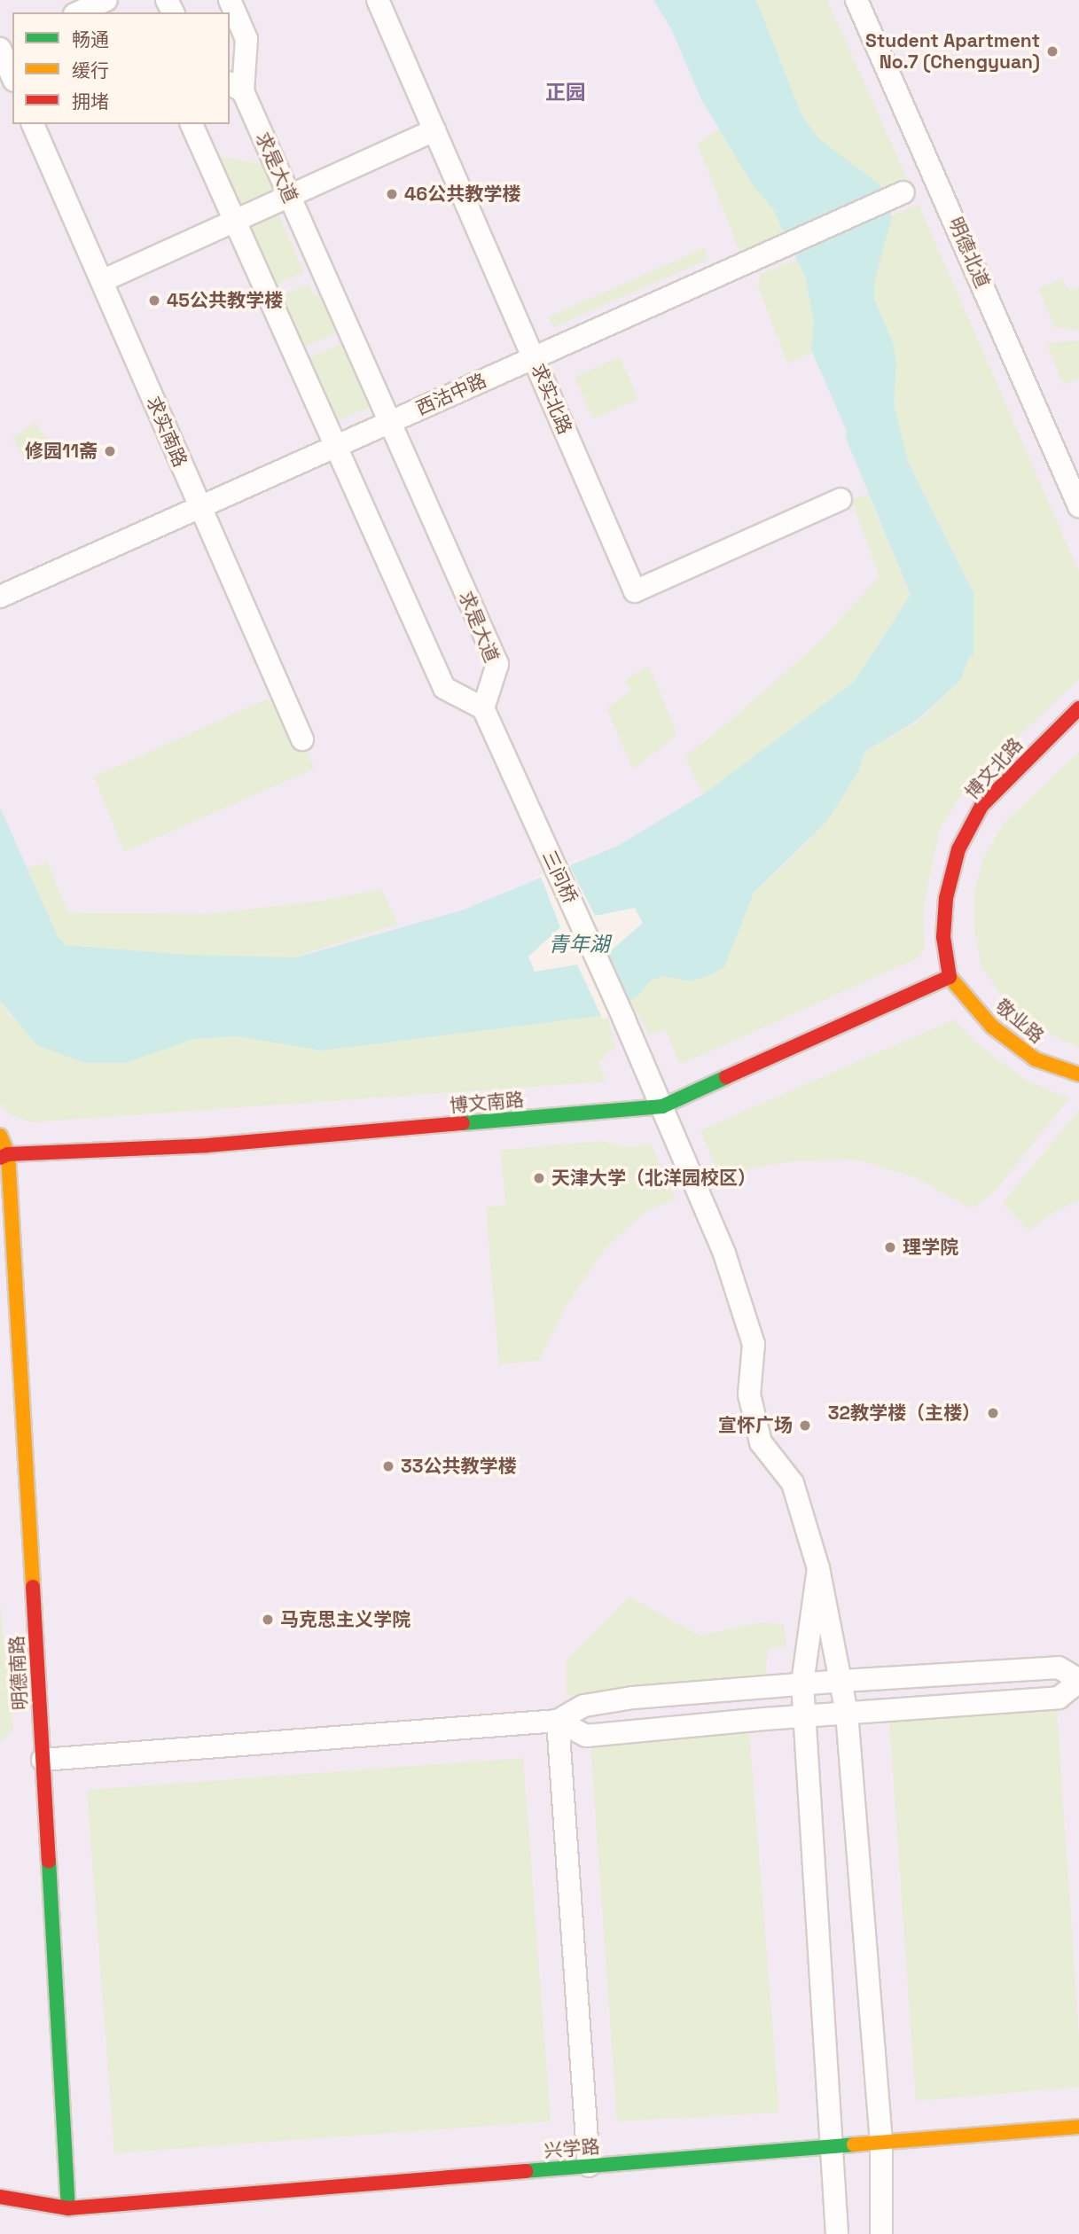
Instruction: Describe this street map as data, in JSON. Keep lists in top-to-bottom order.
{
  "streets": {
    "street": [
      "求是大道",
      "明德北道",
      "西沽中路",
      "求实北路",
      "求实南路",
      "博文北路",
      "三问桥",
      "敬业路",
      "博文南路",
      "明德南路",
      "兴学路"
    ]
  },
  "crossings": [
    ["求是大道", "西沽中路"],
    ["求是大道", "三问桥"],
    ["西沽中路", "求实北路"],
    ["西沽中路", "求实南路"],
    ["博文北路", "敬业路"],
    ["博文北路", "博文南路"],
    ["三问桥", "博文南路"],
    ["三问桥", "兴学路"],
    ["敬业路", "博文南路"],
    ["博文南路", "明德南路"],
    ["明德南路", "兴学路"]
  ],
  "districts": ["正园"],
  "water": ["青年湖"],
  "places": [
    "Student Apartment No.7 (Chengyuan)",
    "46公共教学楼",
    "45公共教学楼",
    "修园11斋",
    "天津大学（北洋园校区）",
    "理学院",
    "32教学楼（主楼）",
    "宣怀广场",
    "33公共教学楼",
    "马克思主义学院"
  ],
  "legend": ["畅通", "缓行", "拥堵"]
}
